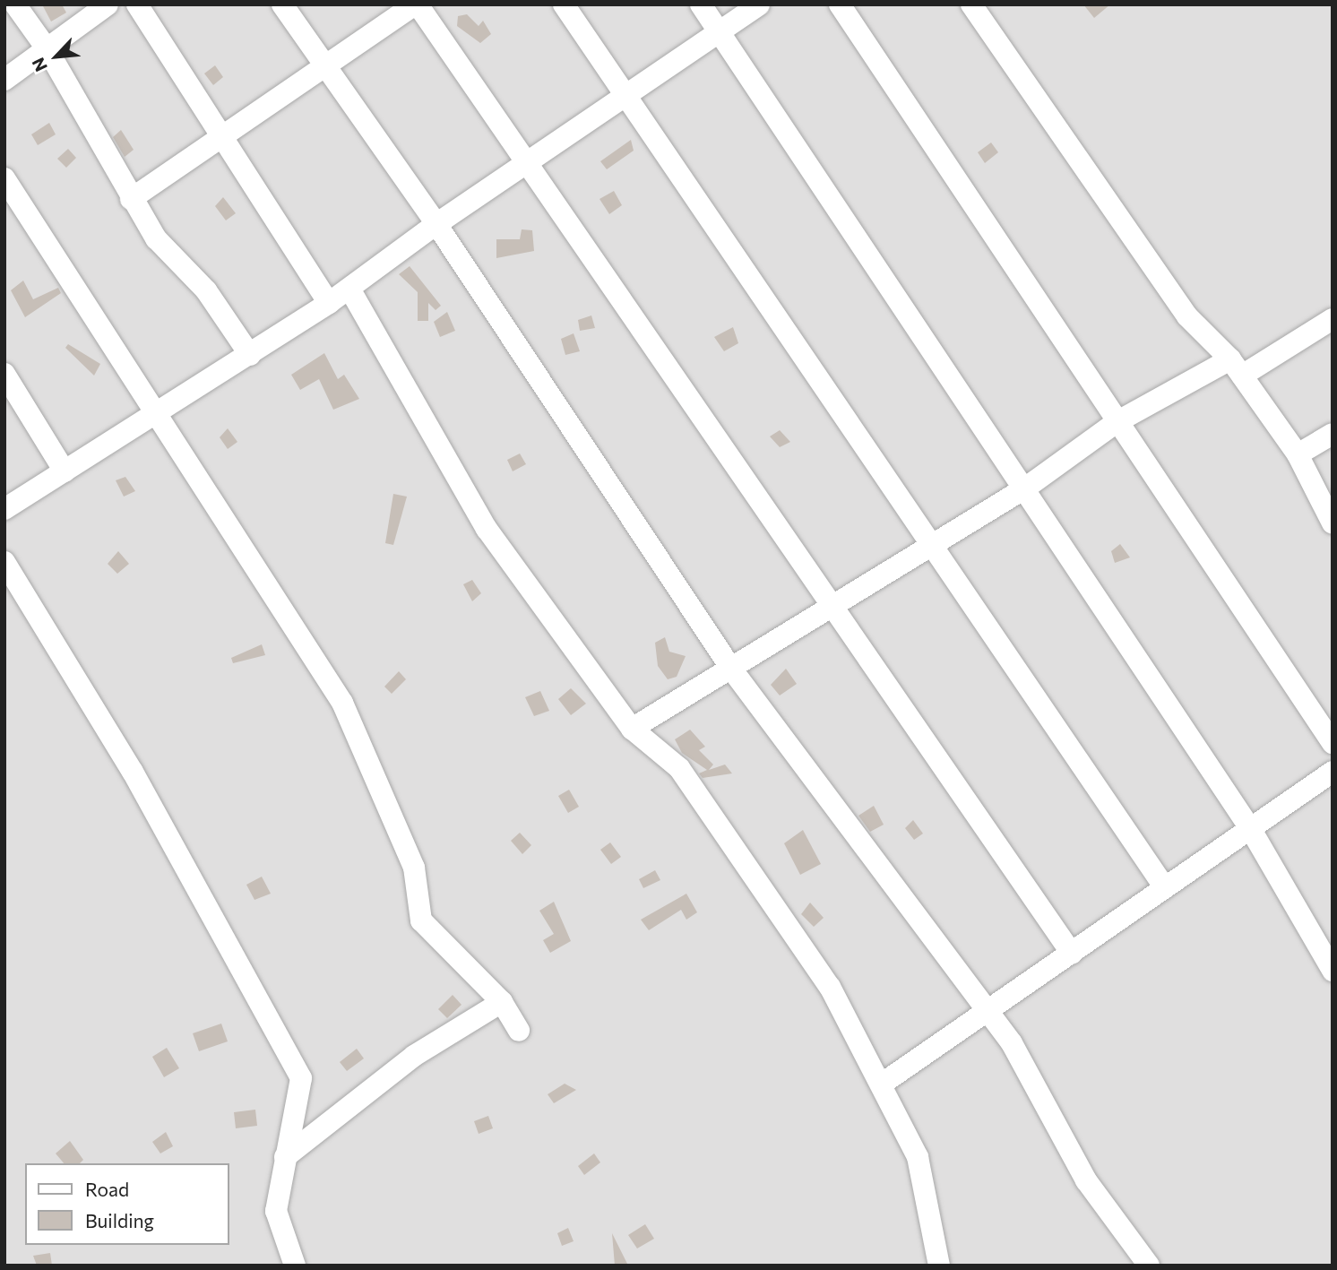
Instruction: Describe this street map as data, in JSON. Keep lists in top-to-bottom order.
{
  "legend": ["Road", "Building"],
  "north": "bottom left"
}
